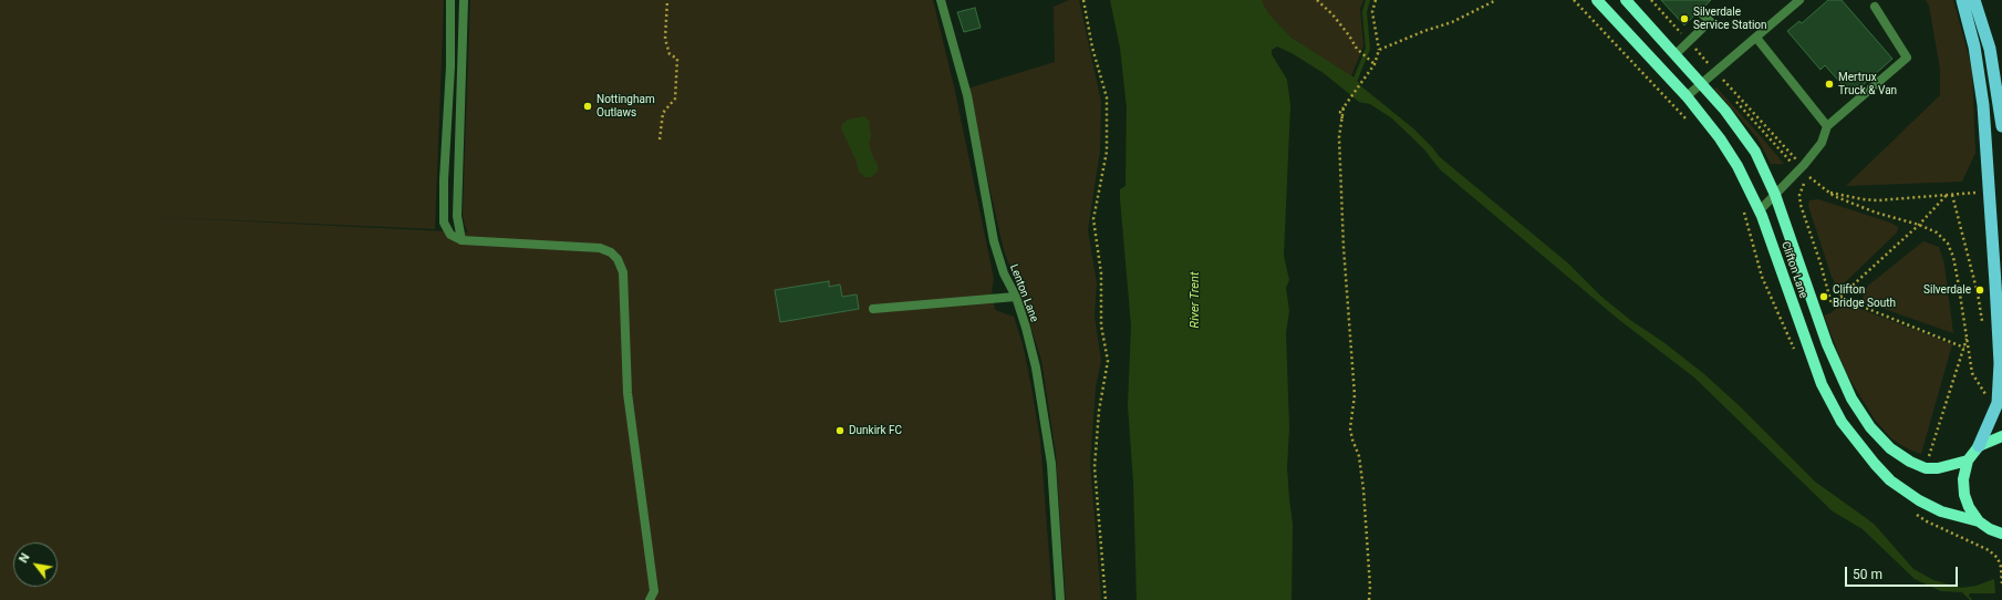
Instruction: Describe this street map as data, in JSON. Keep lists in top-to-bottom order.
{
  "streets": {
    "main road": ["Clifton Lane"],
    "street": ["Lenton Lane"]
  },
  "water": ["River Trent"],
  "places": [
    "Silverdale Service Station",
    "Mertrux Truck & Van",
    "Nottingham Outlaws",
    "Silverdale",
    "Clifton Bridge South",
    "Dunkirk FC"
  ],
  "scale_bar": "50 m",
  "north": "top left"
}
